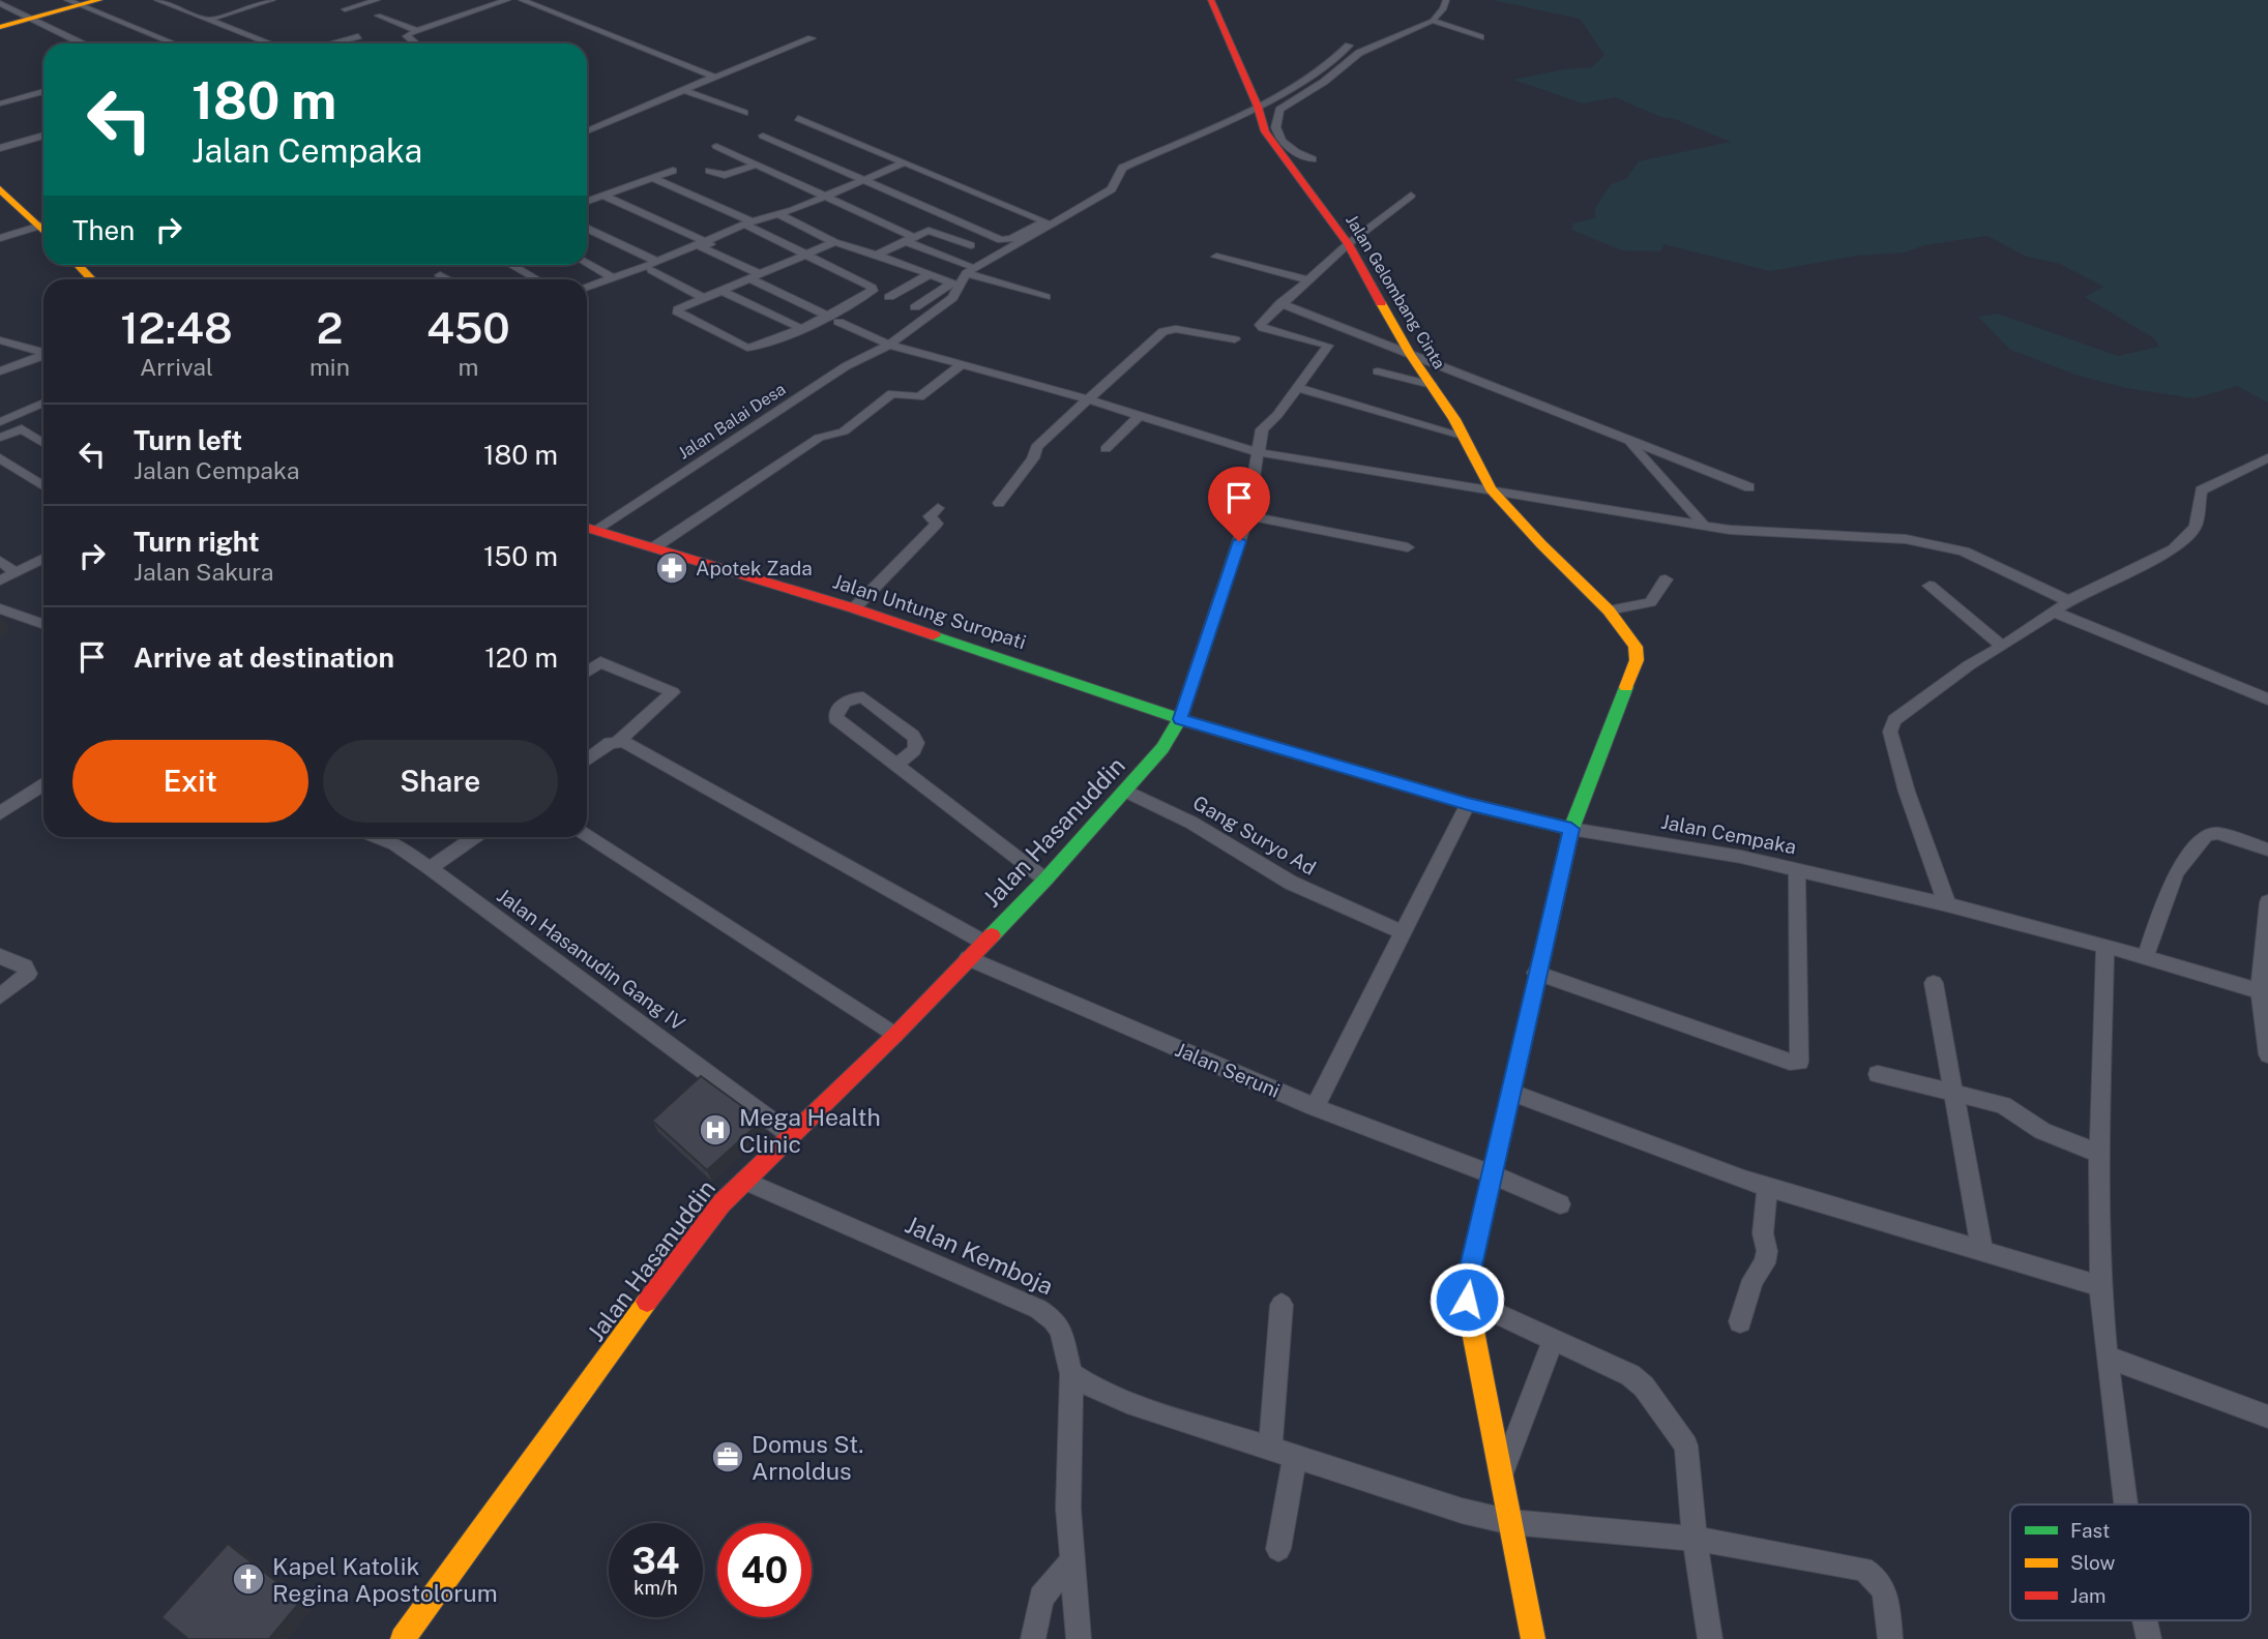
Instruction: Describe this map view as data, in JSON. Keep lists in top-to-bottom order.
{
  "streets": {
    "street": [
      "Jalan Gelombang Cinta",
      "Jalan Balai Desa",
      "Jalan Untung Suropati",
      "Jalan Hasanuddin",
      "Jalan Cempaka",
      "Gang Suryo Ad",
      "Jalan Hasanudin Gang IV",
      "Jalan Seruni",
      "Jalan Kemboja"
    ]
  },
  "crossings": [
    ["Jalan Gelombang Cinta", "Jalan Cempaka"],
    ["Jalan Gelombang Cinta", "Jalan Seruni"],
    ["Jalan Balai Desa", "Jalan Untung Suropati"],
    ["Jalan Untung Suropati", "Jalan Hasanuddin"],
    ["Jalan Untung Suropati", "Jalan Cempaka"],
    ["Jalan Hasanuddin", "Jalan Cempaka"],
    ["Jalan Hasanuddin", "Gang Suryo Ad"],
    ["Jalan Hasanuddin", "Jalan Hasanudin Gang IV"],
    ["Jalan Hasanuddin", "Jalan Seruni"],
    ["Jalan Hasanuddin", "Jalan Kemboja"]
  ],
  "places": {
    "pharmacy": ["Apotek Zada"],
    "hospital": ["Mega Health Clinic"],
    "office": ["Domus St. Arnoldus"],
    "church": ["Kapel Katolik Regina Apostolorum"]
  },
  "legend": ["Fast", "Slow", "Jam"],
  "page": {
    "turn": ["180 m", "Jalan Cempaka"],
    "then": "Then",
    "eta": [
      "12:48",
      "Arrival",
      "2",
      "min",
      "450",
      "m"
    ],
    "list": [
      {
        "name": "Turn left",
        "note": "Jalan Cempaka",
        "value": "180 m"
      },
      {
        "name": "Turn right",
        "note": "Jalan Sakura",
        "value": "150 m"
      },
      {
        "name": "Arrive at destination",
        "value": "120 m"
      }
    ],
    "buttons": ["Exit", "Share"],
    "speed": "34 km/h",
    "limit": "40"
  }
}
